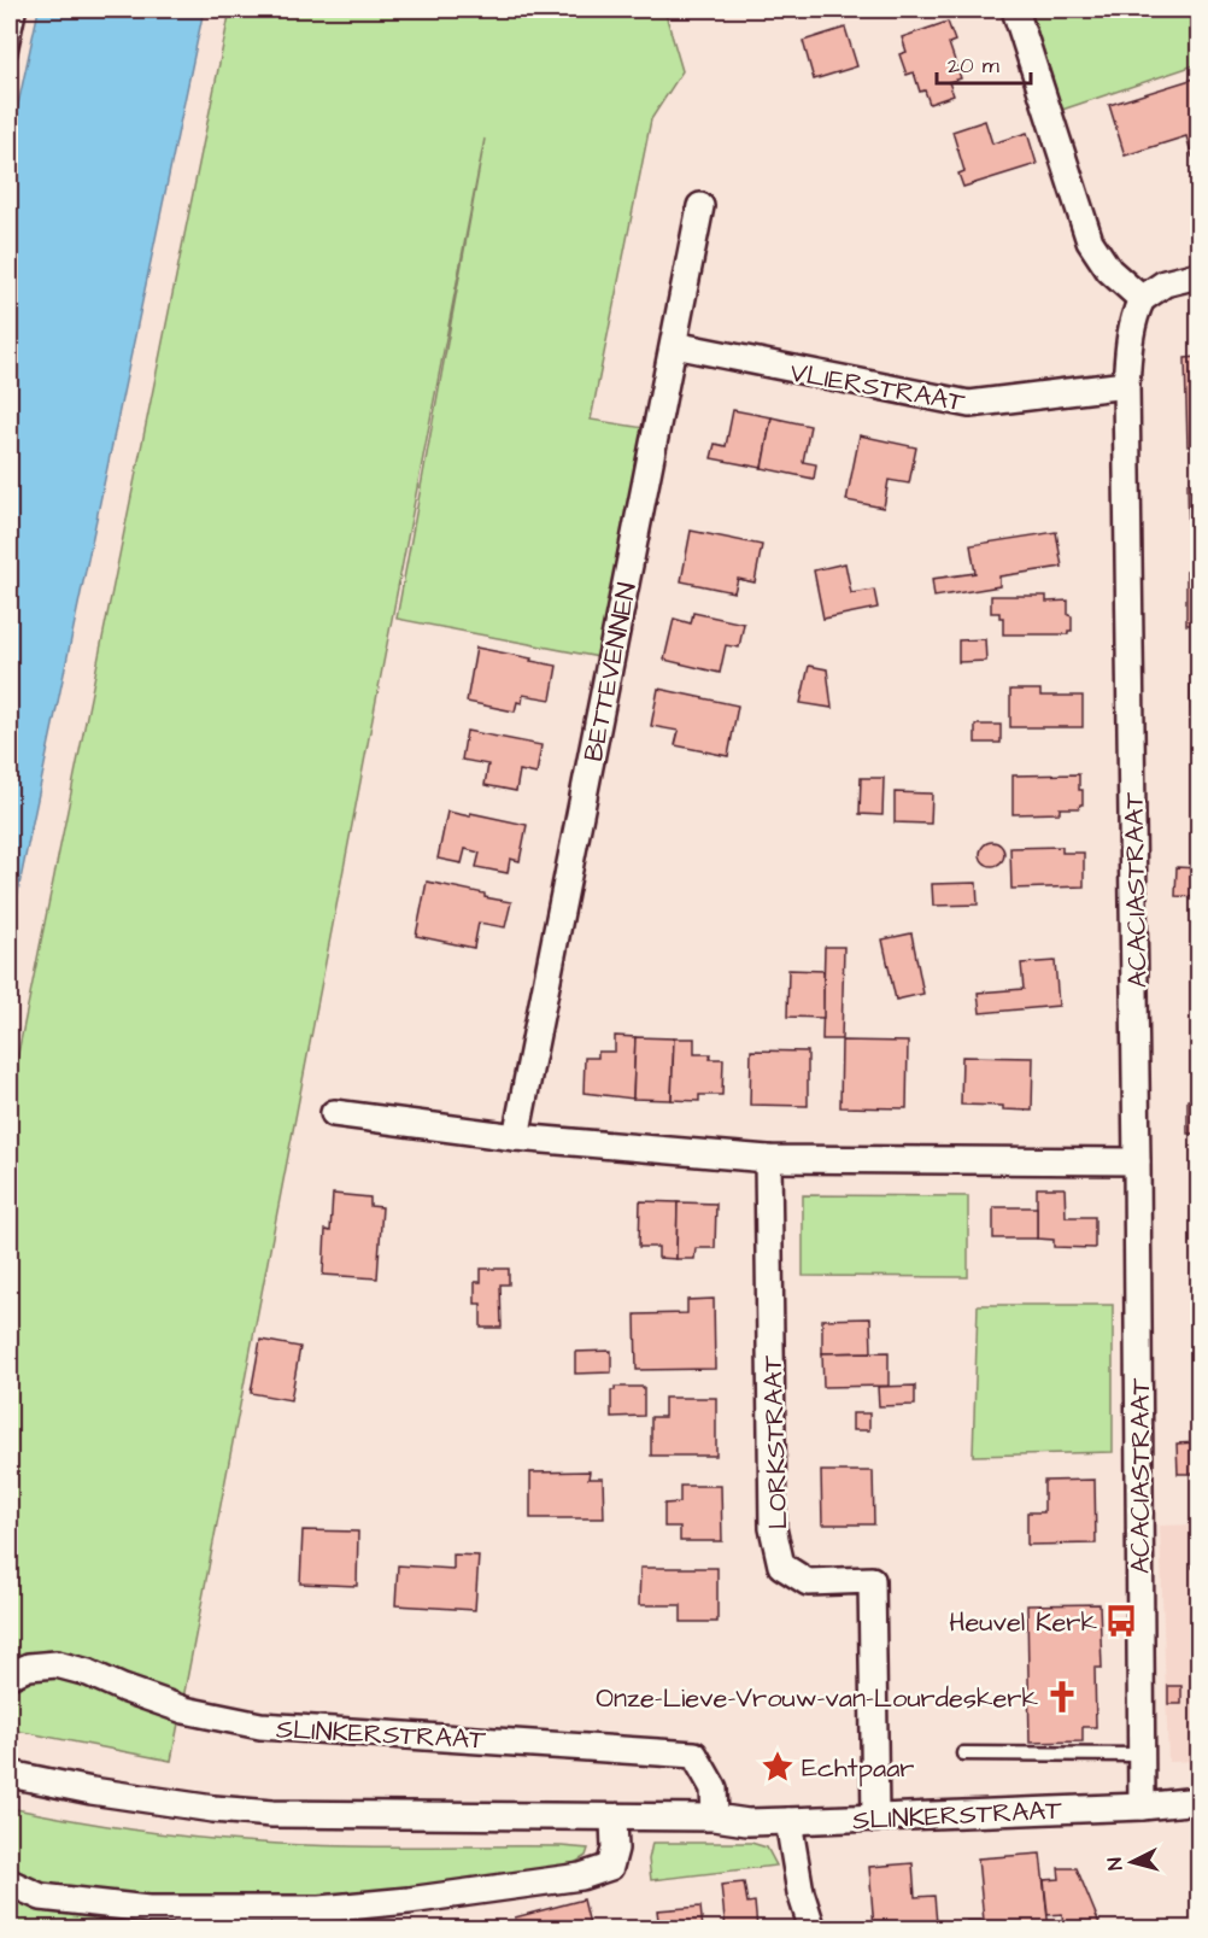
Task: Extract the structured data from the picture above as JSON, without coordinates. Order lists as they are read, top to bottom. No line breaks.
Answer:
{"streets":{"street":["VLIERSTRAAT","BETTEVENNEN","ACACIASTRAAT","LORKSTRAAT","SLINKERSTRAAT"]},"crossings":[["VLIERSTRAAT","BETTEVENNEN"],["VLIERSTRAAT","ACACIASTRAAT"],["ACACIASTRAAT","SLINKERSTRAAT"],["LORKSTRAAT","SLINKERSTRAAT"]],"places":{"bus stop":["Heuvel Kerk"],"church":["Onze-Lieve-Vrouw-van-Lourdeskerk"],"place":["Echtpaar"]},"scale_bar":"20 m","north":"left"}
